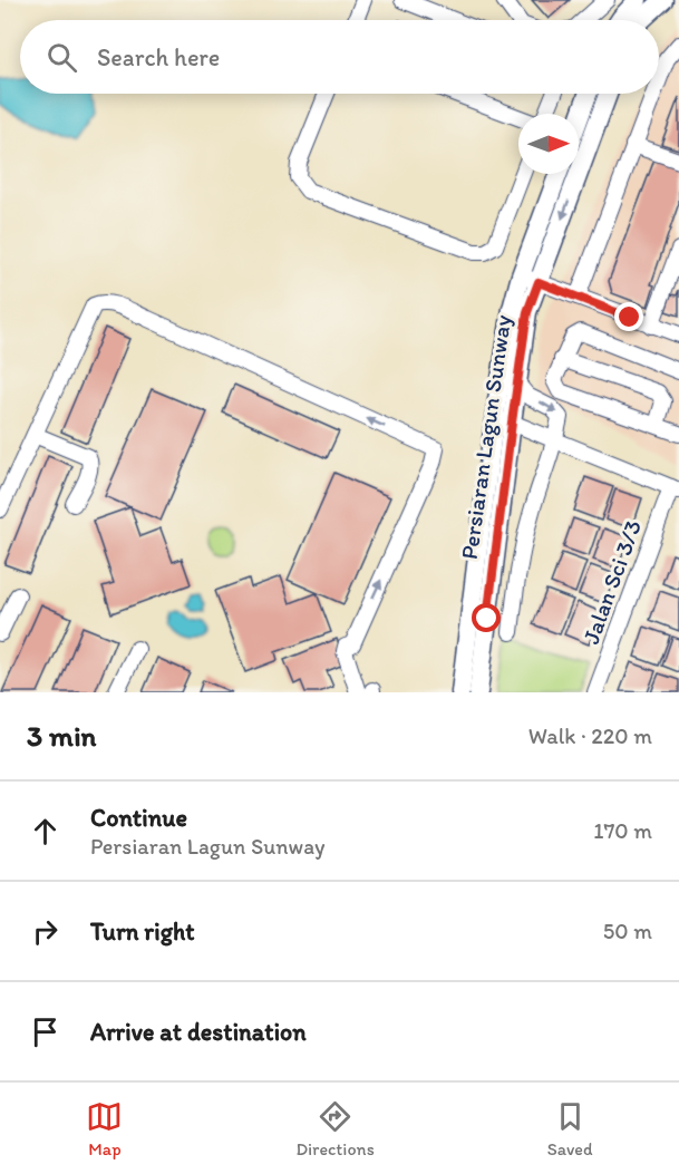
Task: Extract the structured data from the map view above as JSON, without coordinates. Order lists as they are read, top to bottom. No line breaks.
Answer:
{"streets":{"main road":["Persiaran Lagun Sunway"],"street":["Jalan Sci 3/3"]},"north":"right","page":{"search":"Search here","heading":["3 min","Walk · 220 m"],"list":[["Continue","Persiaran Lagun Sunway","170 m"],["Turn right","50 m"],"Arrive at destination"],"nav":["Map","Directions","Saved"]}}
